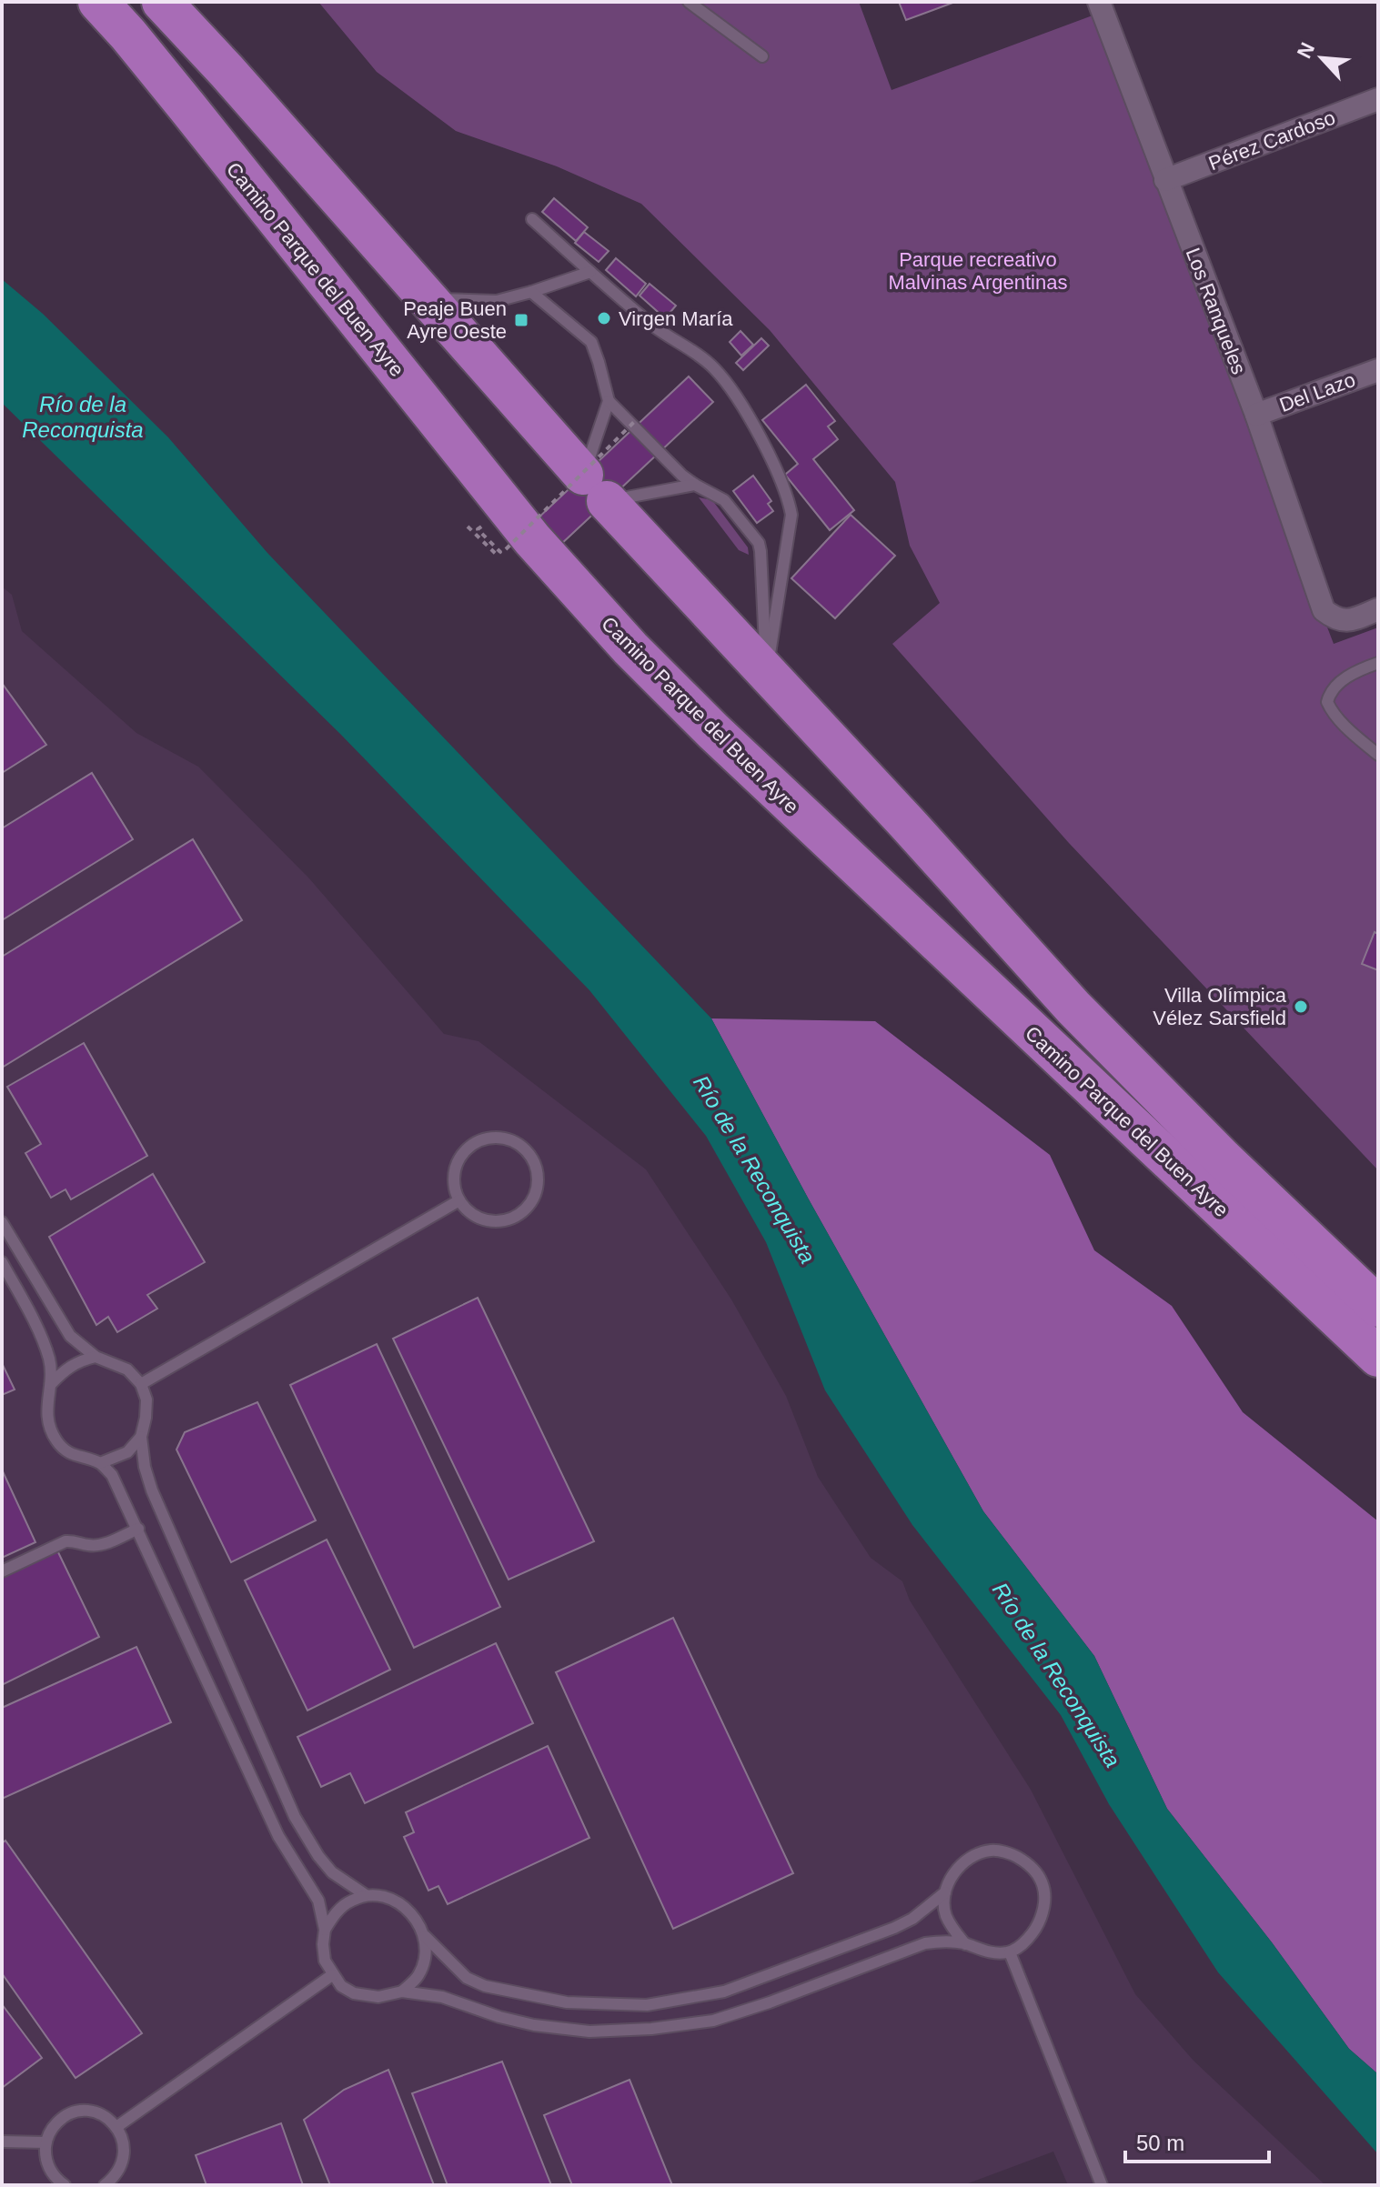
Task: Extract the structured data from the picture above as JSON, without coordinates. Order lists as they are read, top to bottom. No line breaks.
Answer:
{"streets":{"highway":["Camino Parque del Buen Ayre"],"street":["Pérez Cardoso","Los Ranqueles","Del Lazo"]},"crossings":[["Pérez Cardoso","Los Ranqueles"],["Los Ranqueles","Del Lazo"]],"water":["Río de la Reconquista"],"parks":["Parque recreativo Malvinas Argentinas"],"places":{"other":["Virgen María","Villa Olímpica Vélez Sarsfield"],"transit":["Peaje Buen Ayre Oeste"]},"scale_bar":"50 m","north":"top left"}
